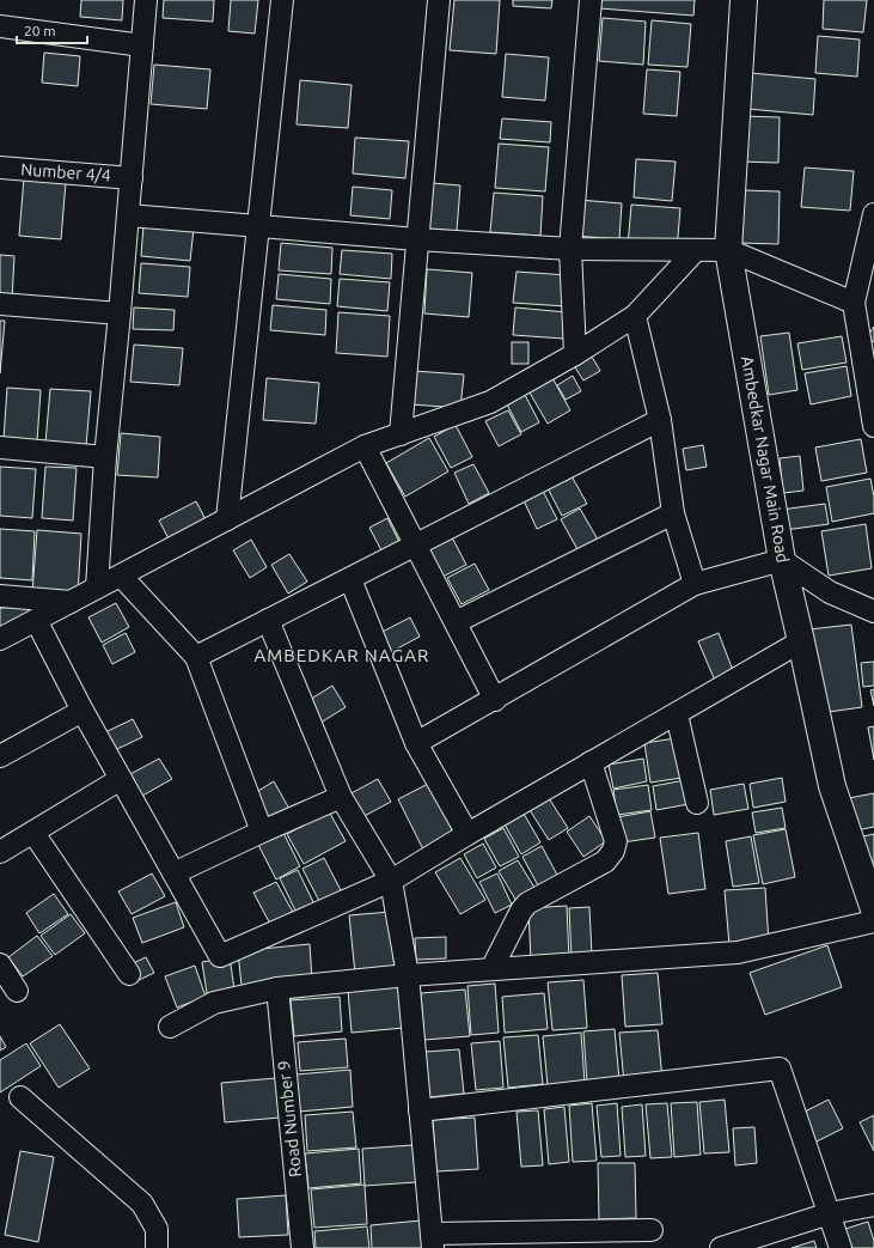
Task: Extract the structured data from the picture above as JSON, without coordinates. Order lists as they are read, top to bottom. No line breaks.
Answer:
{"streets":{"street":["Number 4/4","Ambedkar Nagar Main Road","Road Number 9"]},"districts":["AMBEDKAR NAGAR"],"scale_bar":"20 m"}
